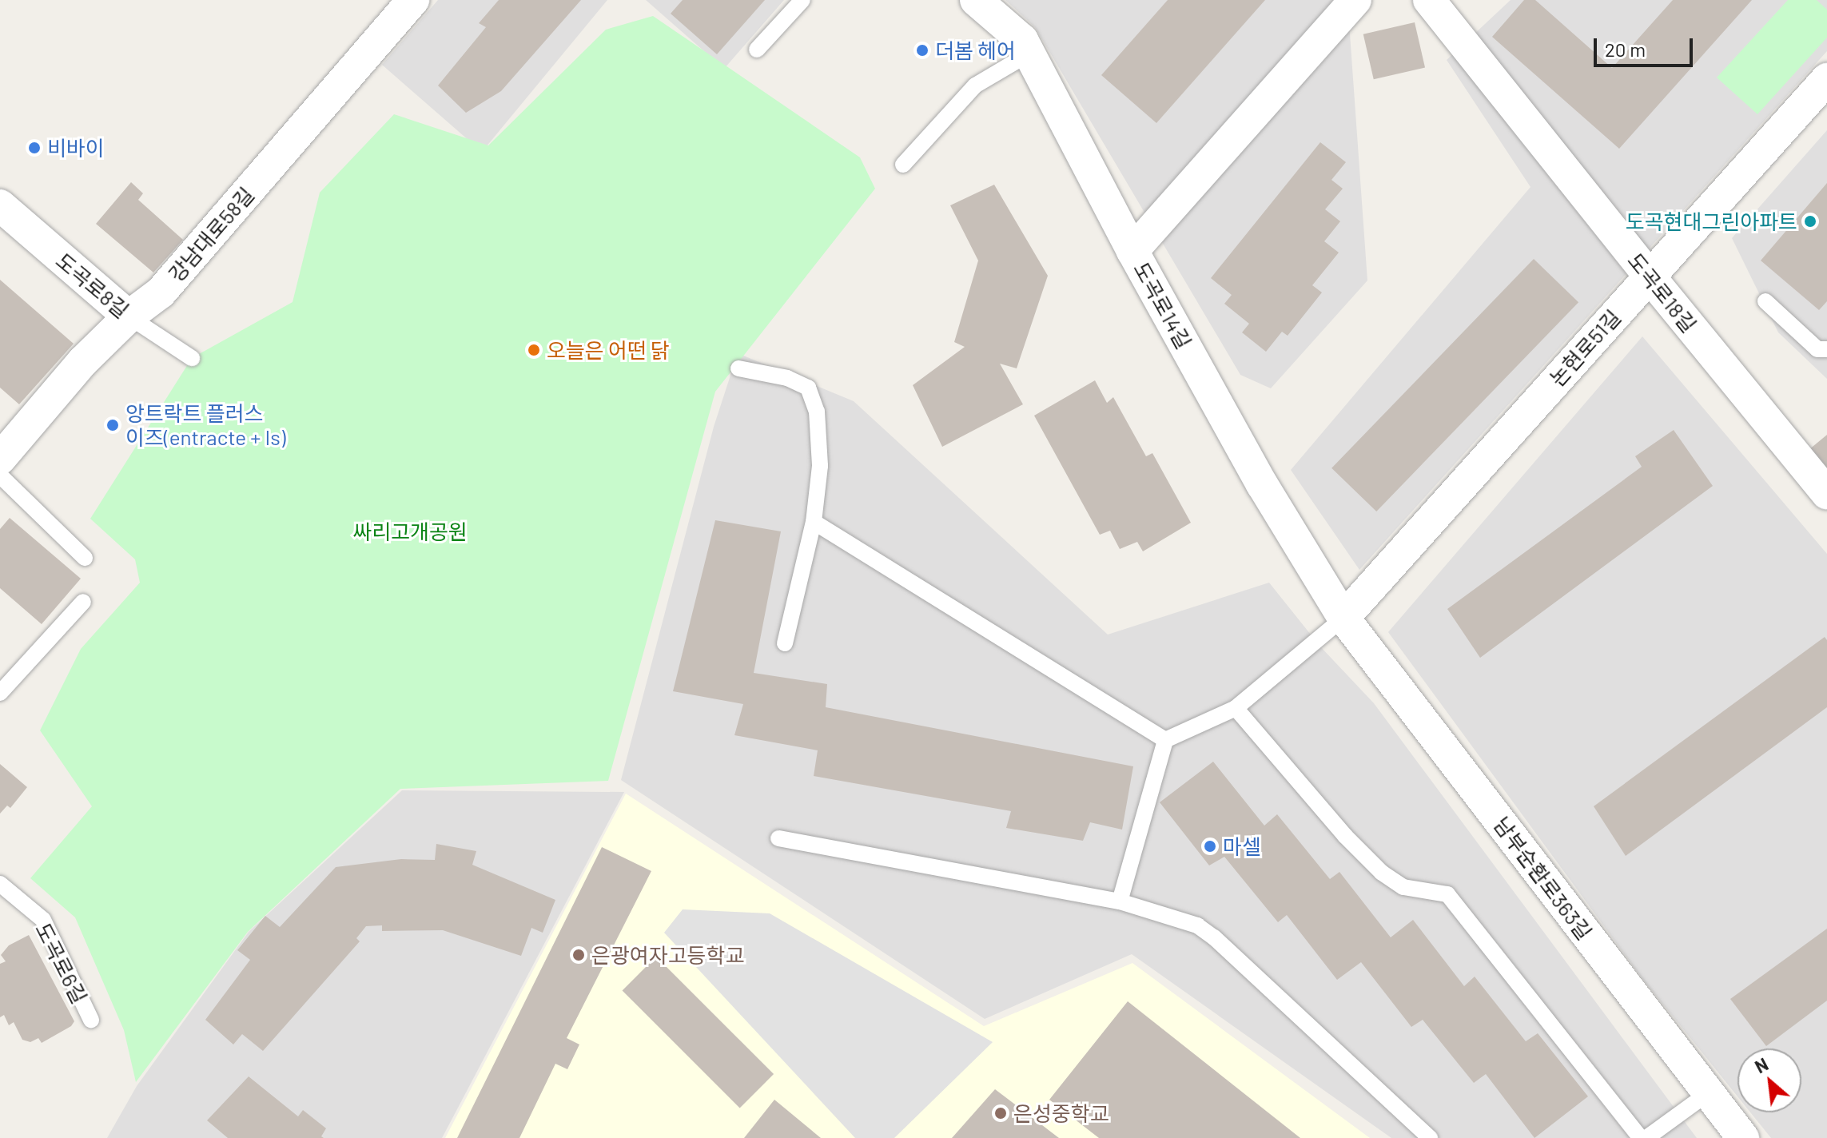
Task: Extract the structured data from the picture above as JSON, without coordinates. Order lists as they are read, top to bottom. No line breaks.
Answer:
{"streets":{"street":["강남대로58길","도곡로8길","도곡로18길","도곡로14길","논현로51길","남부순환로363길"],"lane":["도곡로6길"]},"crossings":[["강남대로58길","도곡로8길"],["도곡로18길","논현로51길"],["도곡로14길","논현로51길"],["도곡로14길","남부순환로363길"],["논현로51길","남부순환로363길"]],"parks":["싸리고개공원"],"places":["더봄 헤어","비바이","도곡현대그린아파트","오늘은 어떤 닭","앙트락트 플러스 이즈(entracte + Is)","마셀","은광여자고등학교","은성중학교"],"scale_bar":"20 m","north":"top left"}
